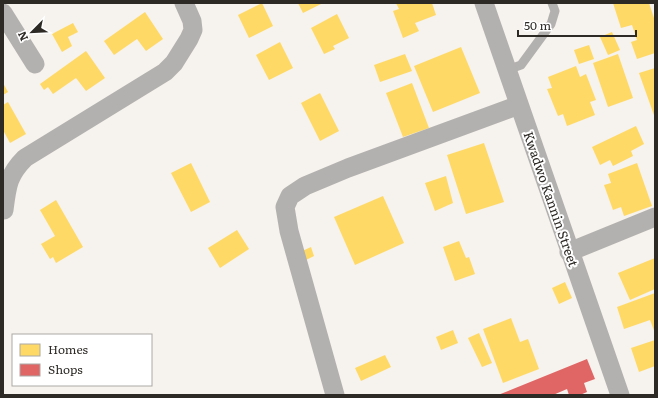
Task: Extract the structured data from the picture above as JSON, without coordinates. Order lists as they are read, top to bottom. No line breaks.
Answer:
{"streets":{"street":["Kwadwo Kannin Street"]},"legend":["Homes","Shops"],"scale_bar":"50 m","north":"bottom left"}
